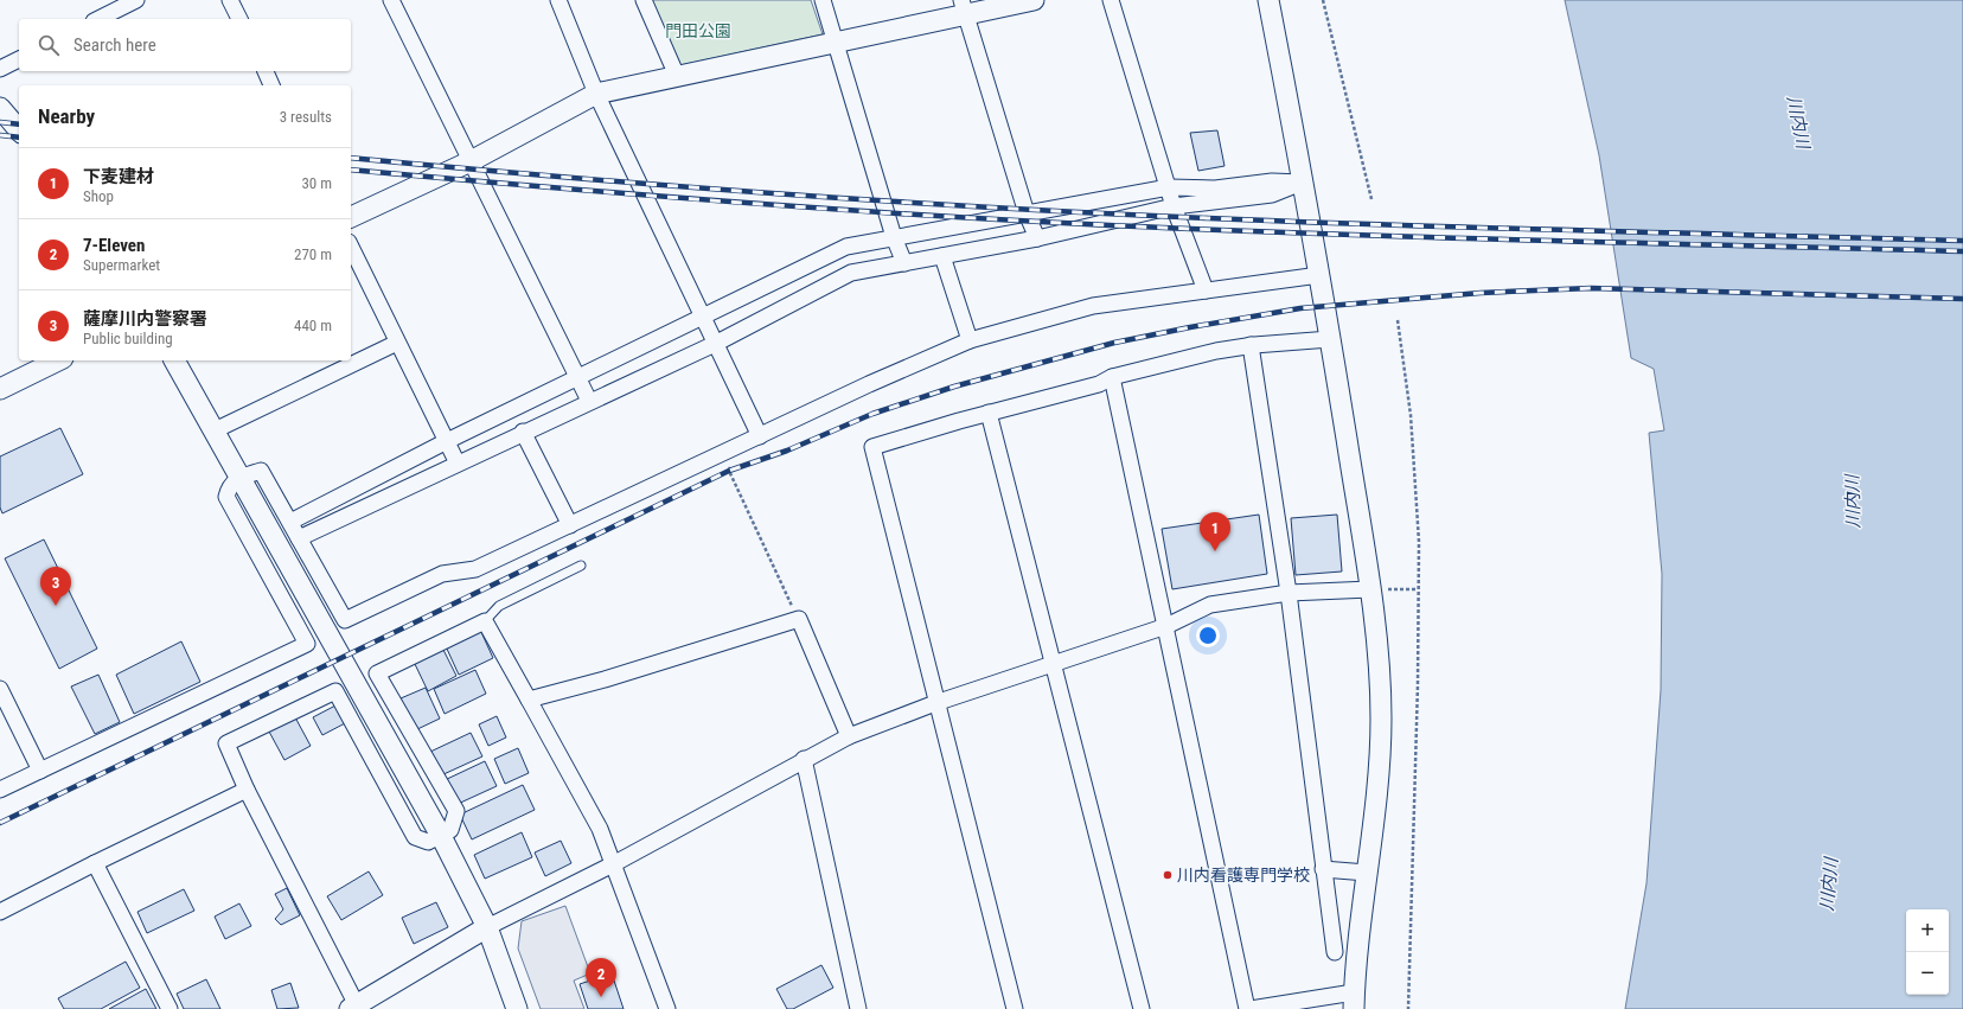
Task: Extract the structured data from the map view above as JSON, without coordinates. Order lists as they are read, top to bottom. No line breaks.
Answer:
{"water":["川内川"],"parks":["門田公園"],"places":["川内看護専門学校"],"page":{"search":"Search here","heading":["Nearby","3 results"],"list":[{"mark":"1","name":"下麦建材","note":"Shop","value":"30 m"},{"mark":"2","name":"7-Eleven","note":"Supermarket","value":"270 m"},{"mark":"3","name":"薩摩川内警察署","note":"Public building","value":"440 m"}],"pins":["1","3","2"],"map_buttons":["+","−"]}}
